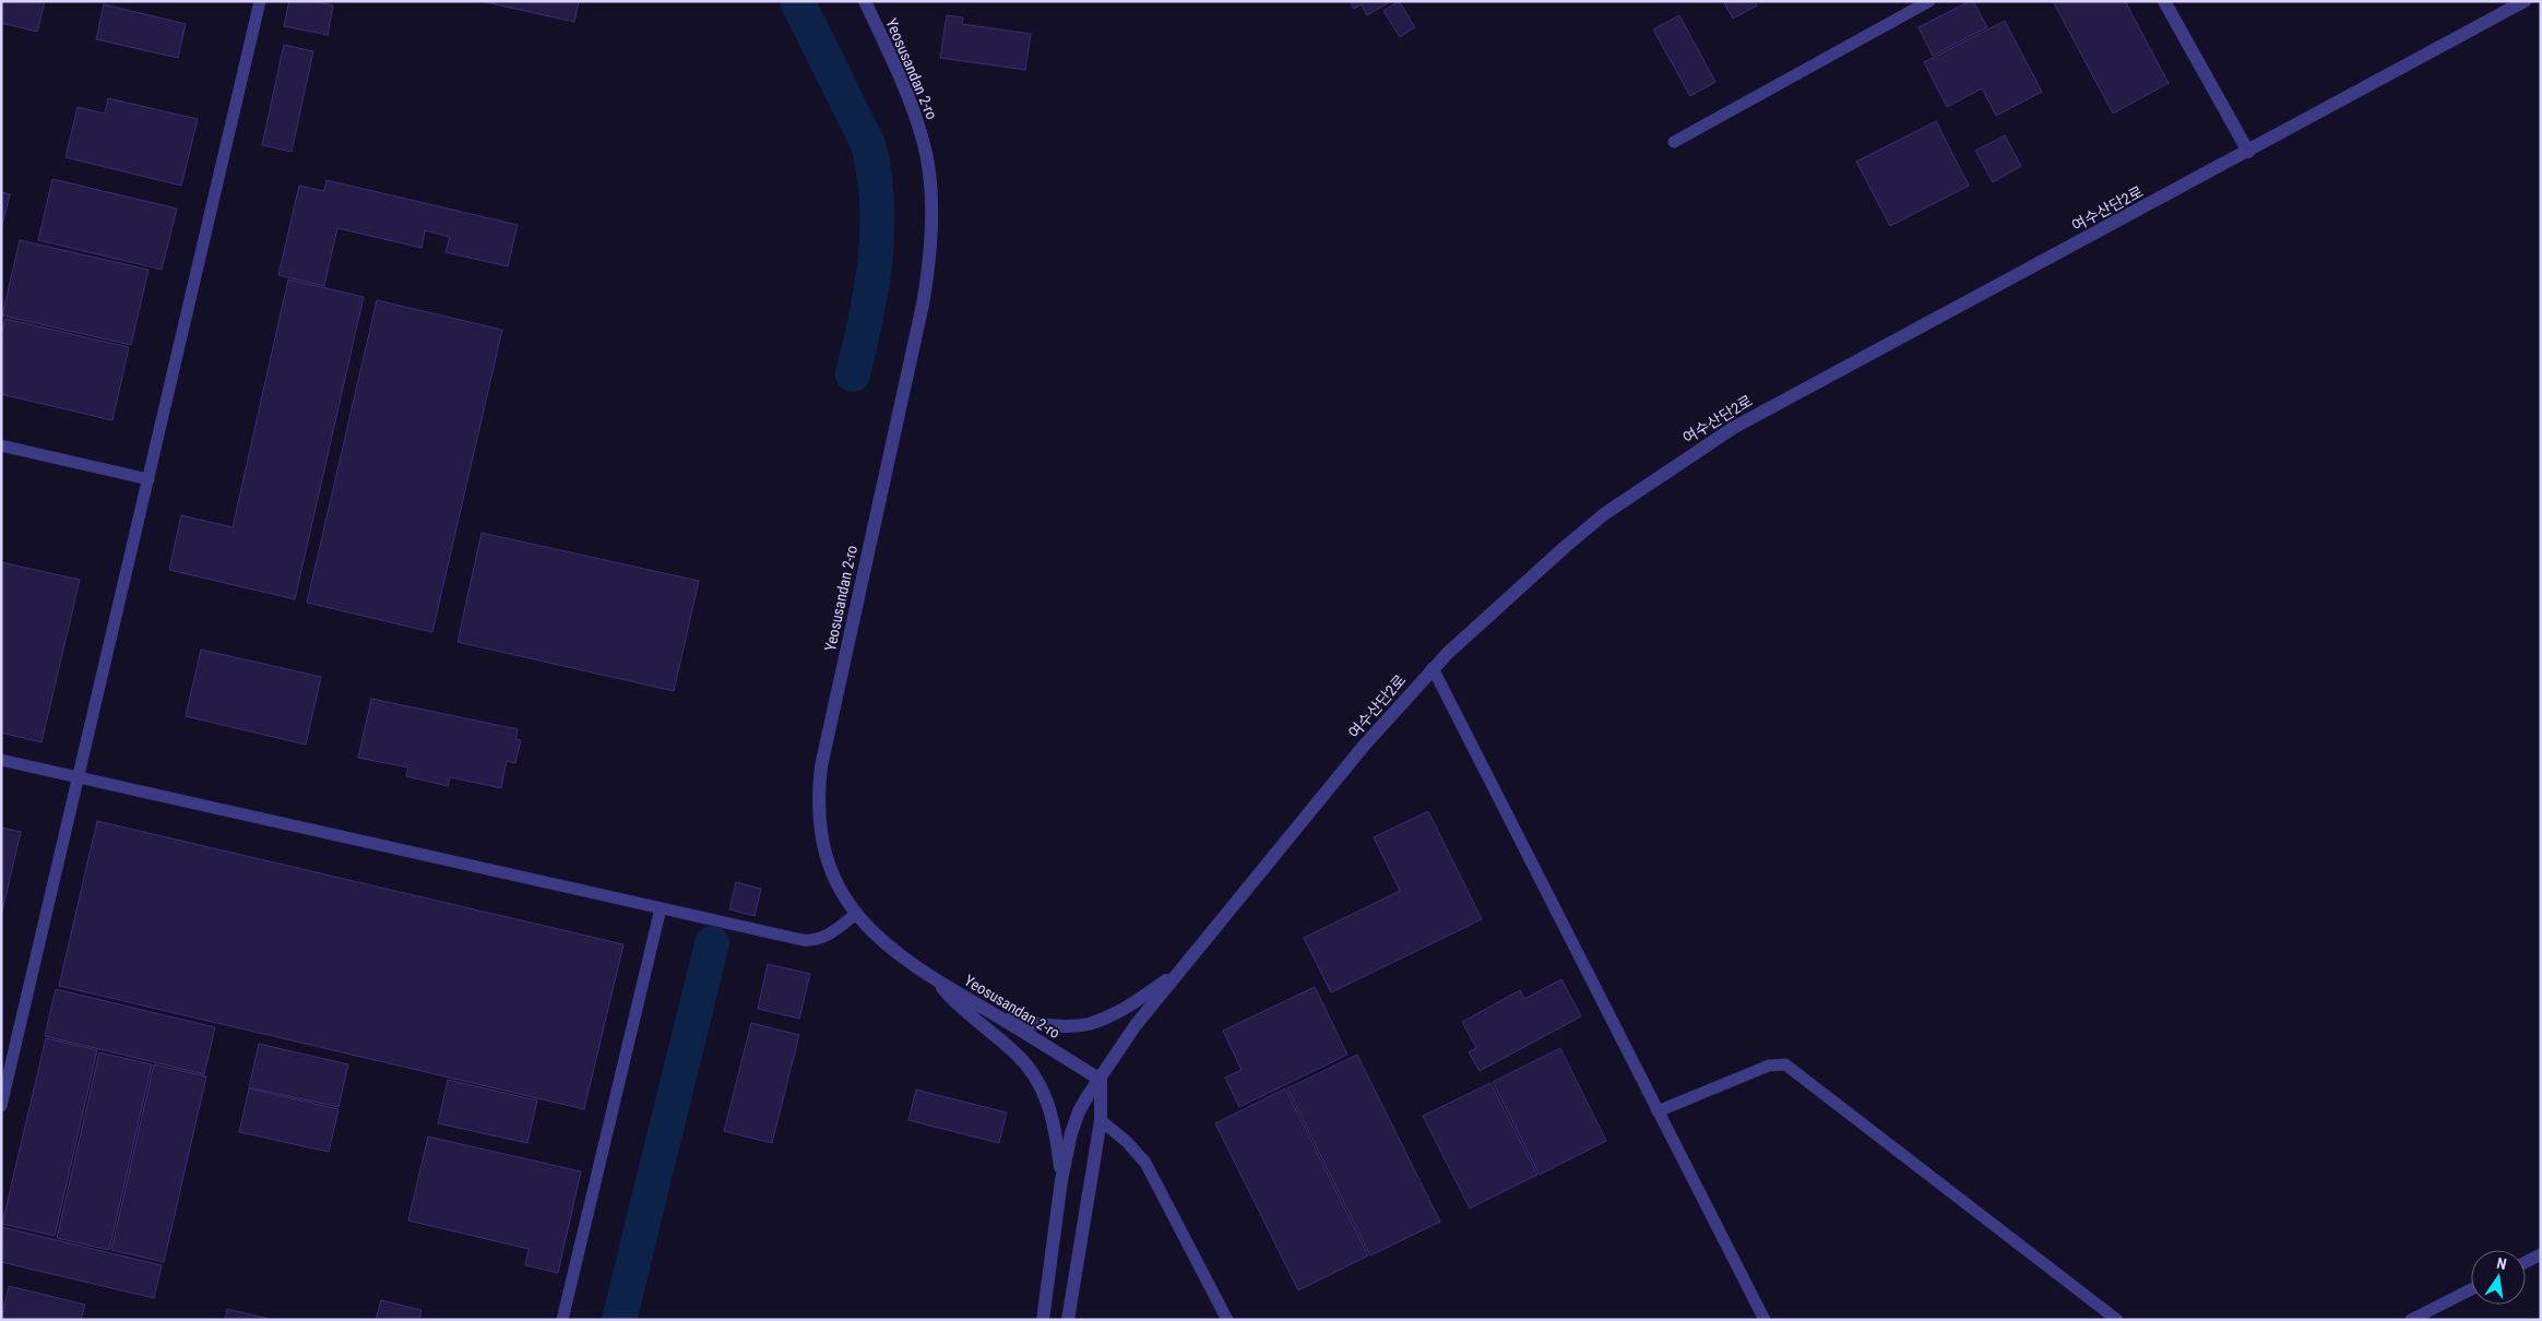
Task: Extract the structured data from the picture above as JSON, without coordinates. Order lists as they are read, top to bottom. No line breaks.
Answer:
{"streets":{"street":["Yeosusandan 2-ro","여수산단2로"]},"crossings":[["Yeosusandan 2-ro","여수산단2로"]],"north":"top"}
